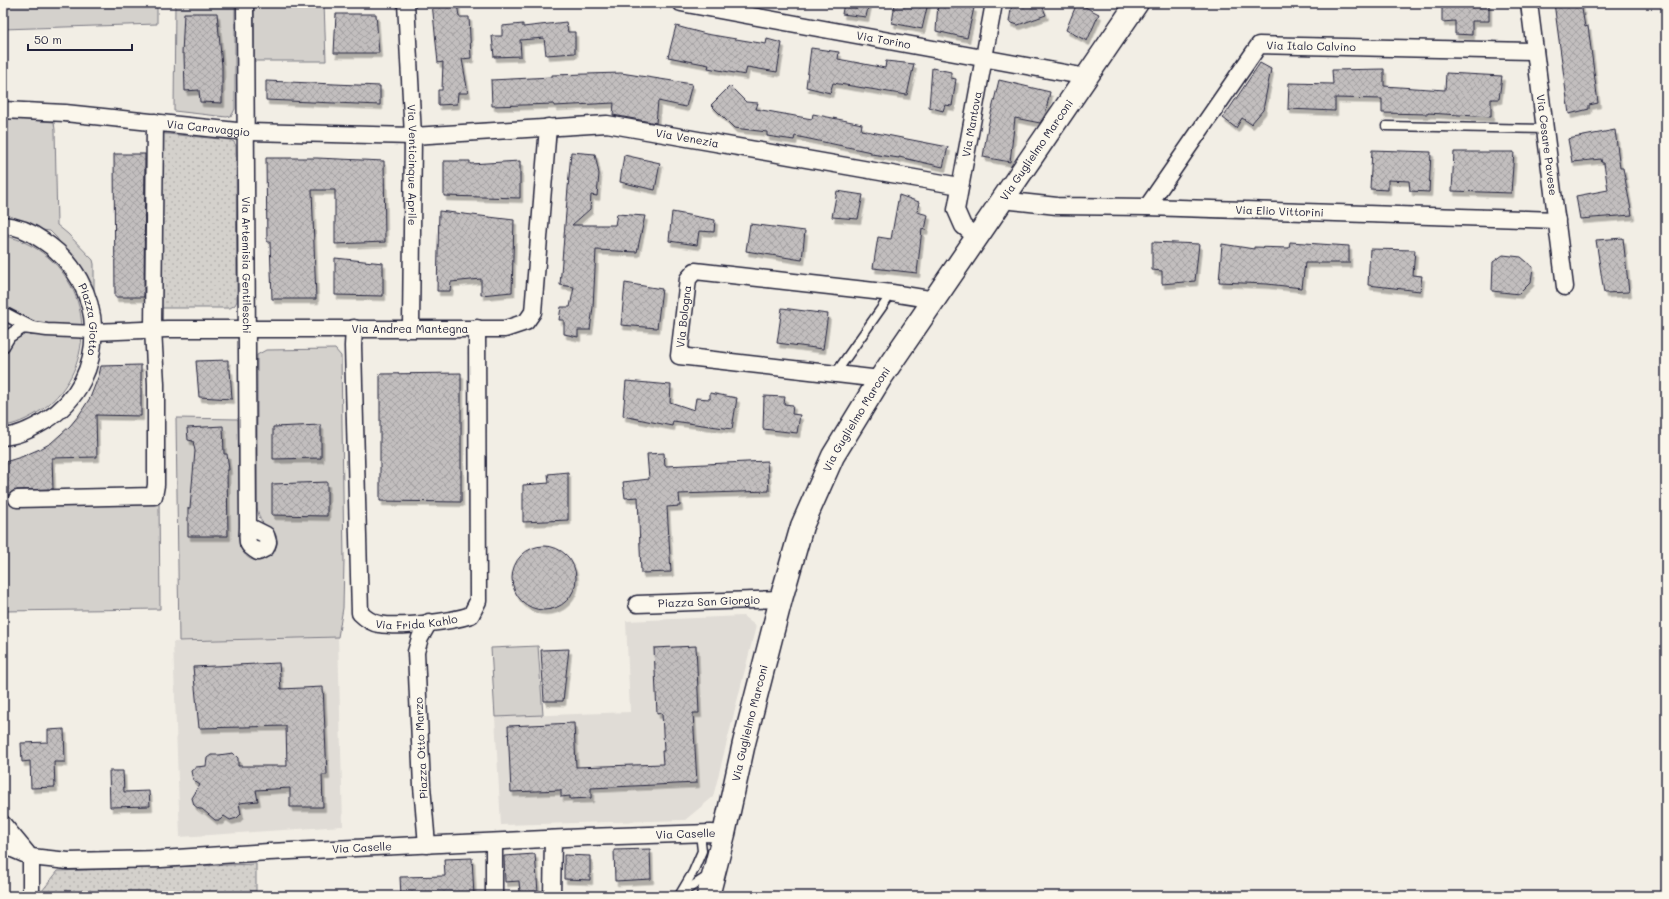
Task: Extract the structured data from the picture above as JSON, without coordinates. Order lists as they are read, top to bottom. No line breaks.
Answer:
{"streets":{"main road":["Via Guglielmo Marconi"],"street":["Via Torino","Via Italo Calvino","Via Mantova","Via Caravaggio","Via Venezia","Via Cesare Pavese","Via Venticinque Aprile","Via Elio Vittorini","Via Artemisia Gentileschi","Via Bologna","Piazza Giotto","Via Andrea Mantegna","Piazza San Giorgio","Via Frida Kahlo","Piazza Otto Marzo","Via Caselle"]},"crossings":[["Via Torino","Via Mantova"],["Via Torino","Via Guglielmo Marconi"],["Via Italo Calvino","Via Cesare Pavese"],["Via Italo Calvino","Via Elio Vittorini"],["Via Mantova","Via Venezia"],["Via Mantova","Via Guglielmo Marconi"],["Via Caravaggio","Via Venezia"],["Via Caravaggio","Via Venticinque Aprile"],["Via Caravaggio","Via Artemisia Gentileschi"],["Via Venezia","Via Venticinque Aprile"],["Via Venezia","Via Andrea Mantegna"],["Via Cesare Pavese","Via Elio Vittorini"],["Via Guglielmo Marconi","Via Elio Vittorini"],["Via Guglielmo Marconi","Via Bologna"],["Via Guglielmo Marconi","Piazza San Giorgio"],["Via Guglielmo Marconi","Via Caselle"],["Via Venticinque Aprile","Via Andrea Mantegna"],["Via Artemisia Gentileschi","Via Andrea Mantegna"],["Piazza Giotto","Via Andrea Mantegna"],["Via Andrea Mantegna","Via Frida Kahlo"],["Via Frida Kahlo","Piazza Otto Marzo"],["Piazza Otto Marzo","Via Caselle"]],"scale_bar":"50 m"}
